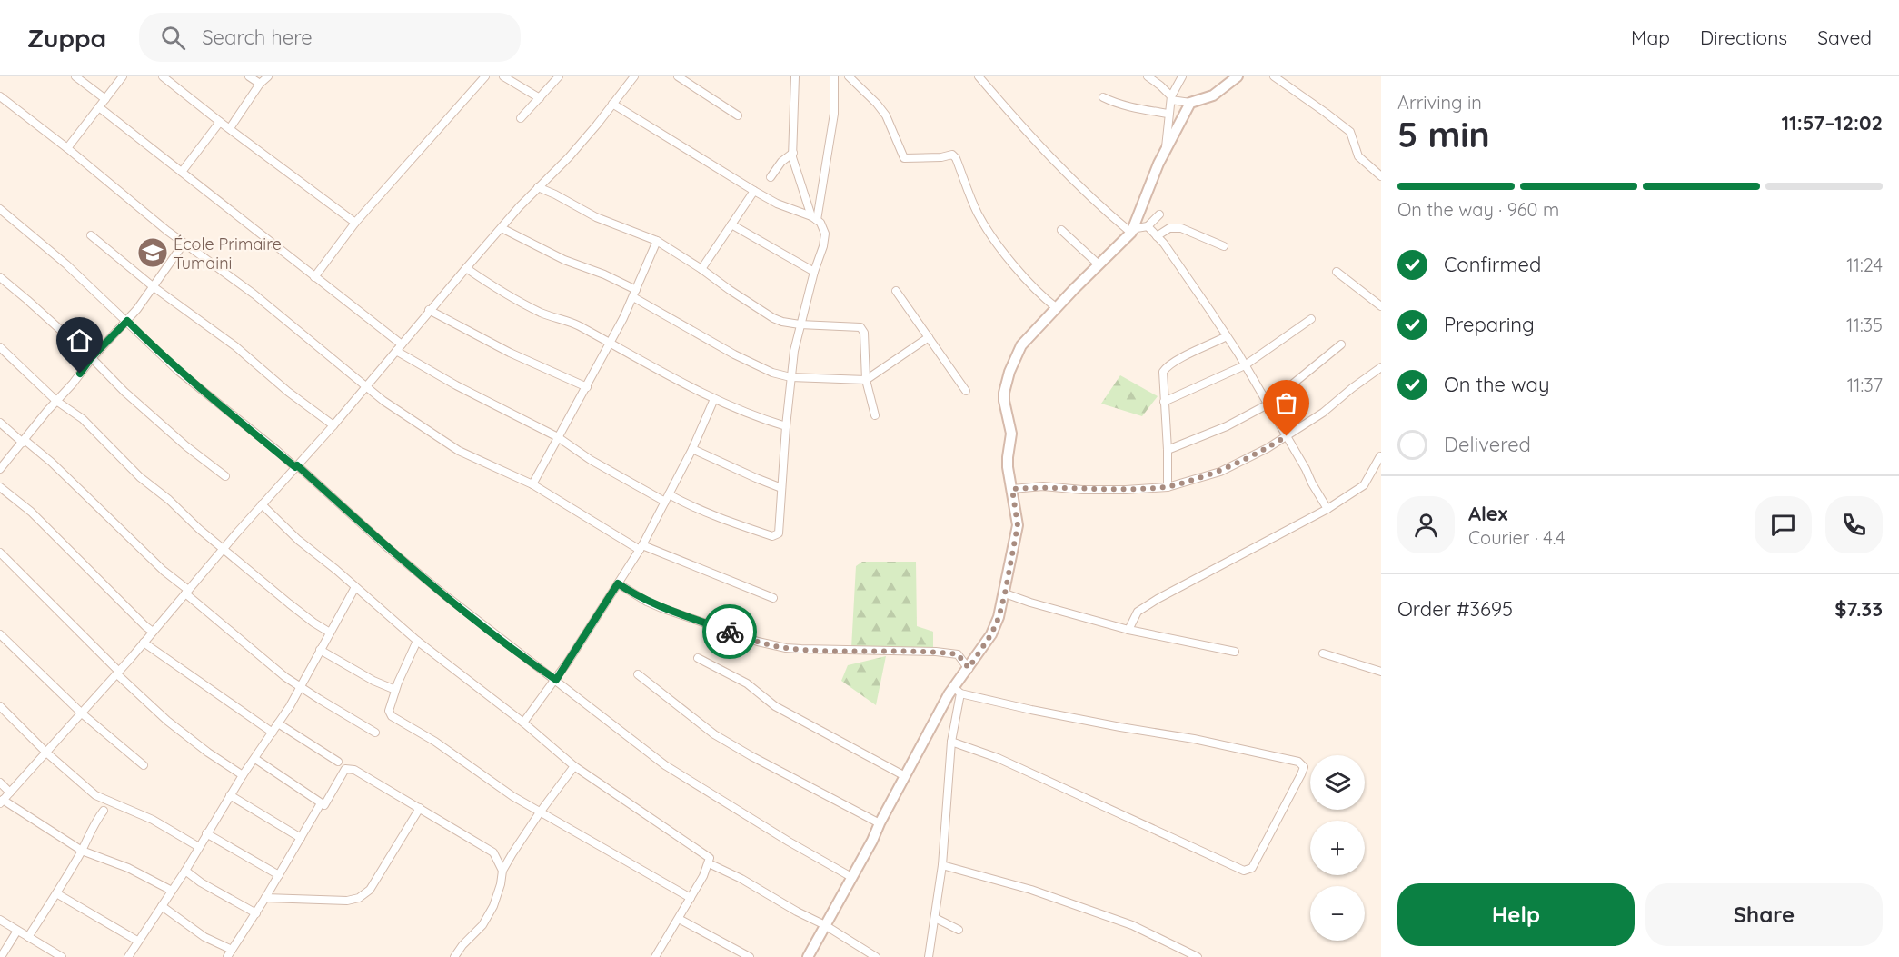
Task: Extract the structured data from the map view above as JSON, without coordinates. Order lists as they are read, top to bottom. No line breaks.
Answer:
{"places":{"school or university":["École Primaire Tumaini"]},"page":{"header":"Zuppa","search":"Search here","nav":["Map","Directions","Saved"],"heading":["5 min","Arriving in","11:57–12:02"],"panel":["Alex","Courier · 4.4","Order #3695","$7.33"],"bar":"On the way · 960 m","list":[["Confirmed","11:24"],["Preparing","11:35"],["On the way","11:37"],"Delivered"],"map_buttons":["+","−"],"buttons":["Help","Share"]}}
